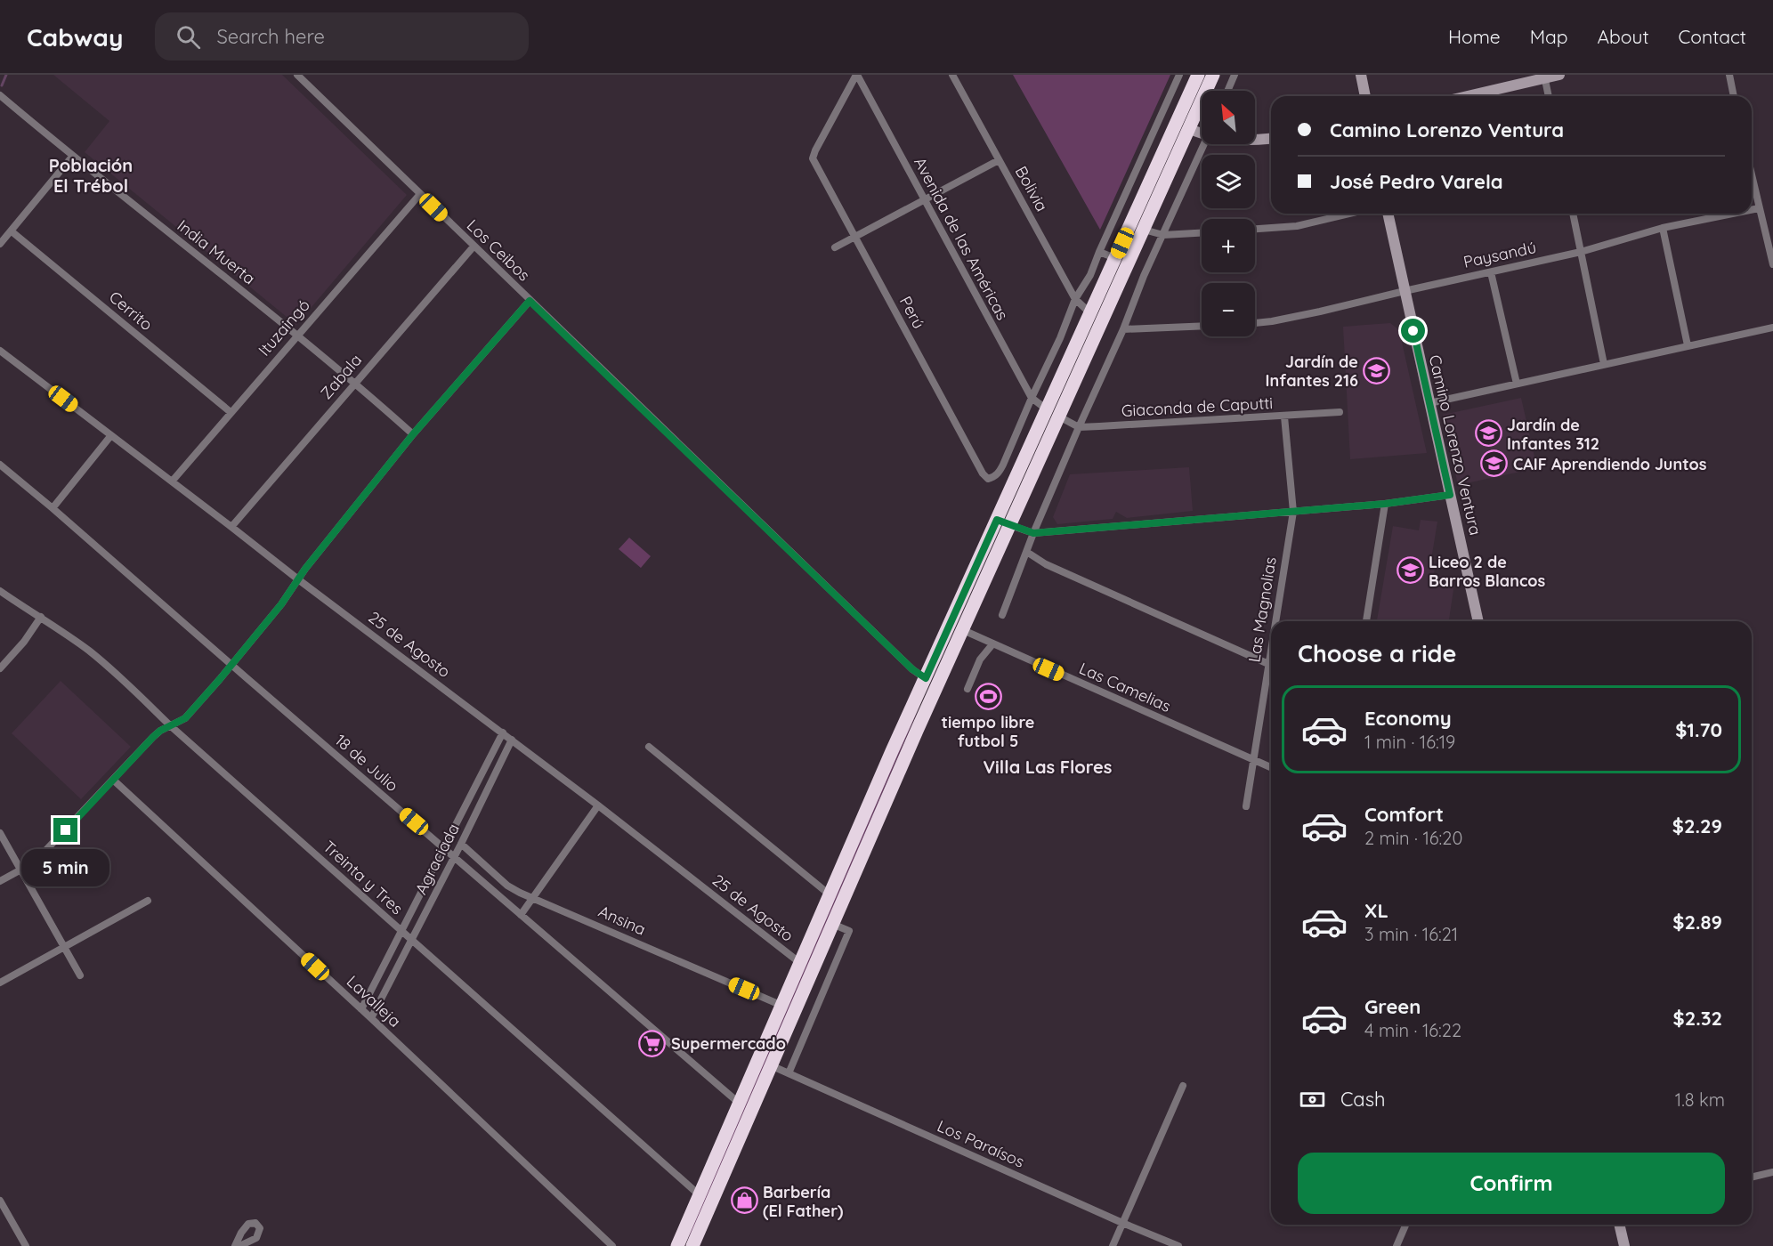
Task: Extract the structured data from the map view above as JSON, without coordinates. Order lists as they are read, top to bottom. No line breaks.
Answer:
{"streets":{"street":["Bolivia","Avenida de las Américas","Los Ceibos","India Muerta","Paysandú","Cerrito","Perú","Ituzaingó","Zabala","Giaconda de Caputti","Camino Lorenzo Ventura","Las Magnolias","25 de Agosto","Las Camelias","18 de Julio","Agraciada","Treinta y Tres","Ansina","Lavalleja","Los Paraísos"]},"crossings":[["Avenida de las Américas","Perú"],["Los Ceibos","Ituzaingó"],["Los Ceibos","Zabala"],["India Muerta","Ituzaingó"],["India Muerta","Zabala"],["Paysandú","Camino Lorenzo Ventura"],["Cerrito","Ituzaingó"],["Ituzaingó","25 de Agosto"],["Zabala","25 de Agosto"],["Giaconda de Caputti","Las Magnolias"],["Las Magnolias","Las Camelias"],["25 de Agosto","Agraciada"],["18 de Julio","Agraciada"],["Agraciada","Treinta y Tres"],["Agraciada","Ansina"],["Agraciada","Lavalleja"]],"districts":["Población El Trébol","Villa Las Flores"],"places":{"school or university":["Jardín de Infantes 216","Jardín de Infantes 312","CAIF Aprendiendo Juntos","Liceo 2 de Barros Blancos"],"sports":["tiempo libre futbol 5"],"supermarket":["Supermercado"],"shop":["Barbería (El Father)"]},"north":"top left","page":{"header":"Cabway","search":"Search here","nav":["Home","Map","About","Contact"],"map_buttons":["+","−"],"banner":["Camino Lorenzo Ventura","José Pedro Varela"],"heading":"Choose a ride","list":[{"name":"Economy","note":"1 min · 16:19","value":"$1.70"},{"name":"Comfort","note":"2 min · 16:20","value":"$2.29"},{"name":"XL","note":"3 min · 16:21","value":"$2.89"},{"name":"Green","note":"4 min · 16:22","value":"$2.32"}],"bubble":"5 min","pay":["Cash","1.8 km"],"buttons":"Confirm"}}
